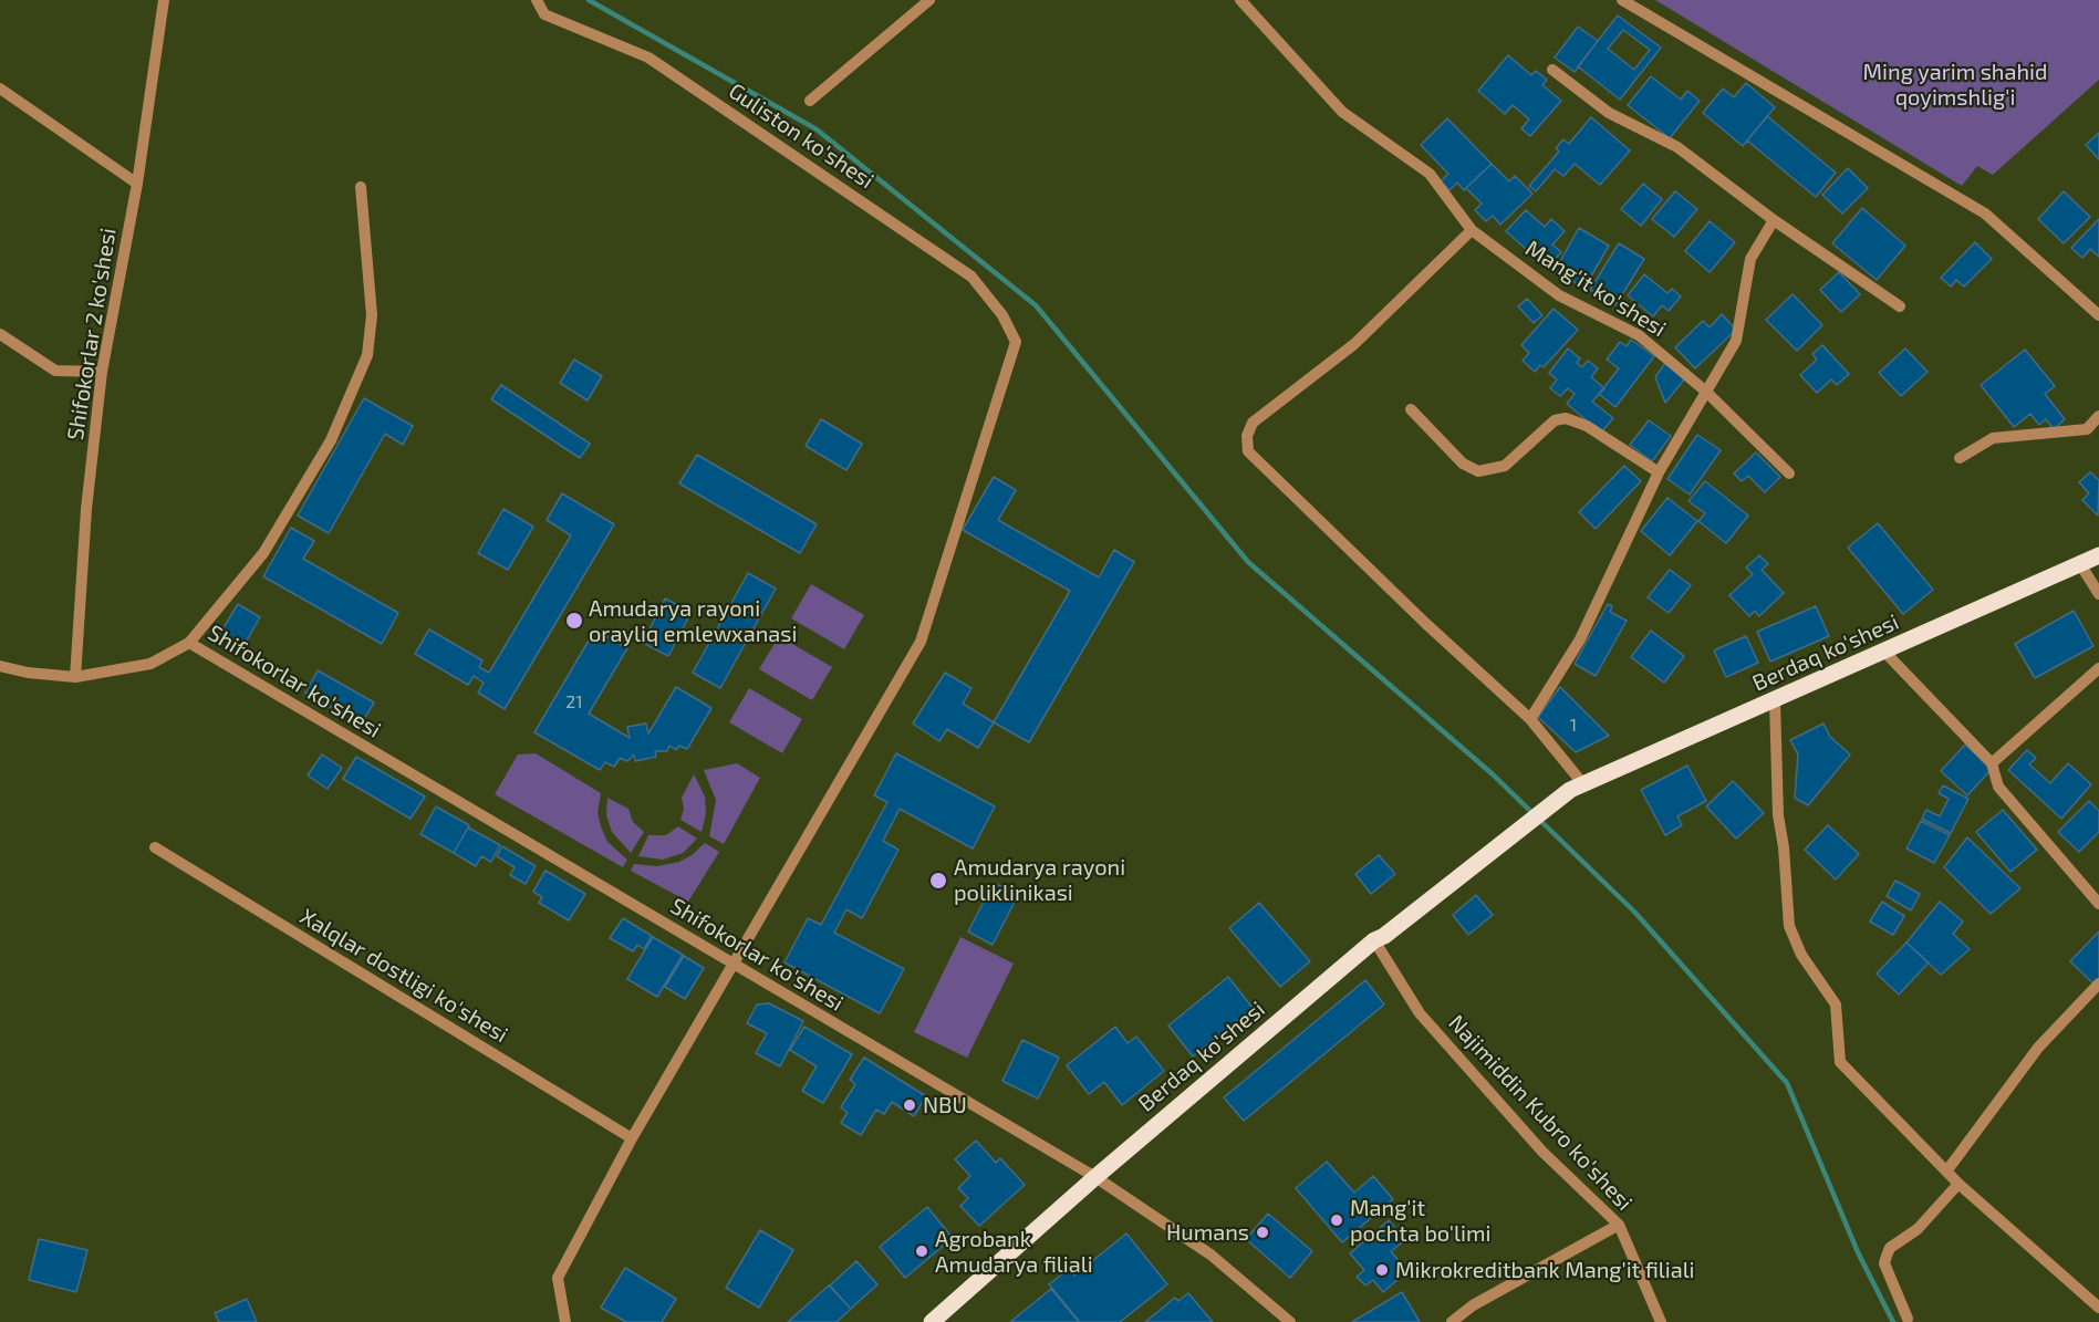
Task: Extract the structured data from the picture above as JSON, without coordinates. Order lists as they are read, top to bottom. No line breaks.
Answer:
{"streets":{"main road":["Berdaq ko'shesi"],"street":["Guliston ko'shesi","Mang'it ko'shesi","Shifokorlar 2 ko'shesi","Shifokorlar ko'shesi","Xalqlar dostligi ko'shesi","Najimiddin Kubro ko'shesi"]},"crossings":[["Guliston ko'shesi","Shifokorlar ko'shesi"],["Berdaq ko'shesi","Shifokorlar ko'shesi"],["Berdaq ko'shesi","Najimiddin Kubro ko'shesi"]],"parks":["Ming yarim shahid qoyimshlig'i"],"places":["Amudarya rayoni orayliq emlewxanasi","Amudarya rayoni poliklinikasi","NBU","Mang'it pochta bo'limi","Humans","Agrobank Amudarya filiali","Mikrokreditbank Mang'it filiali"],"house_numbers":["21","1"]}
